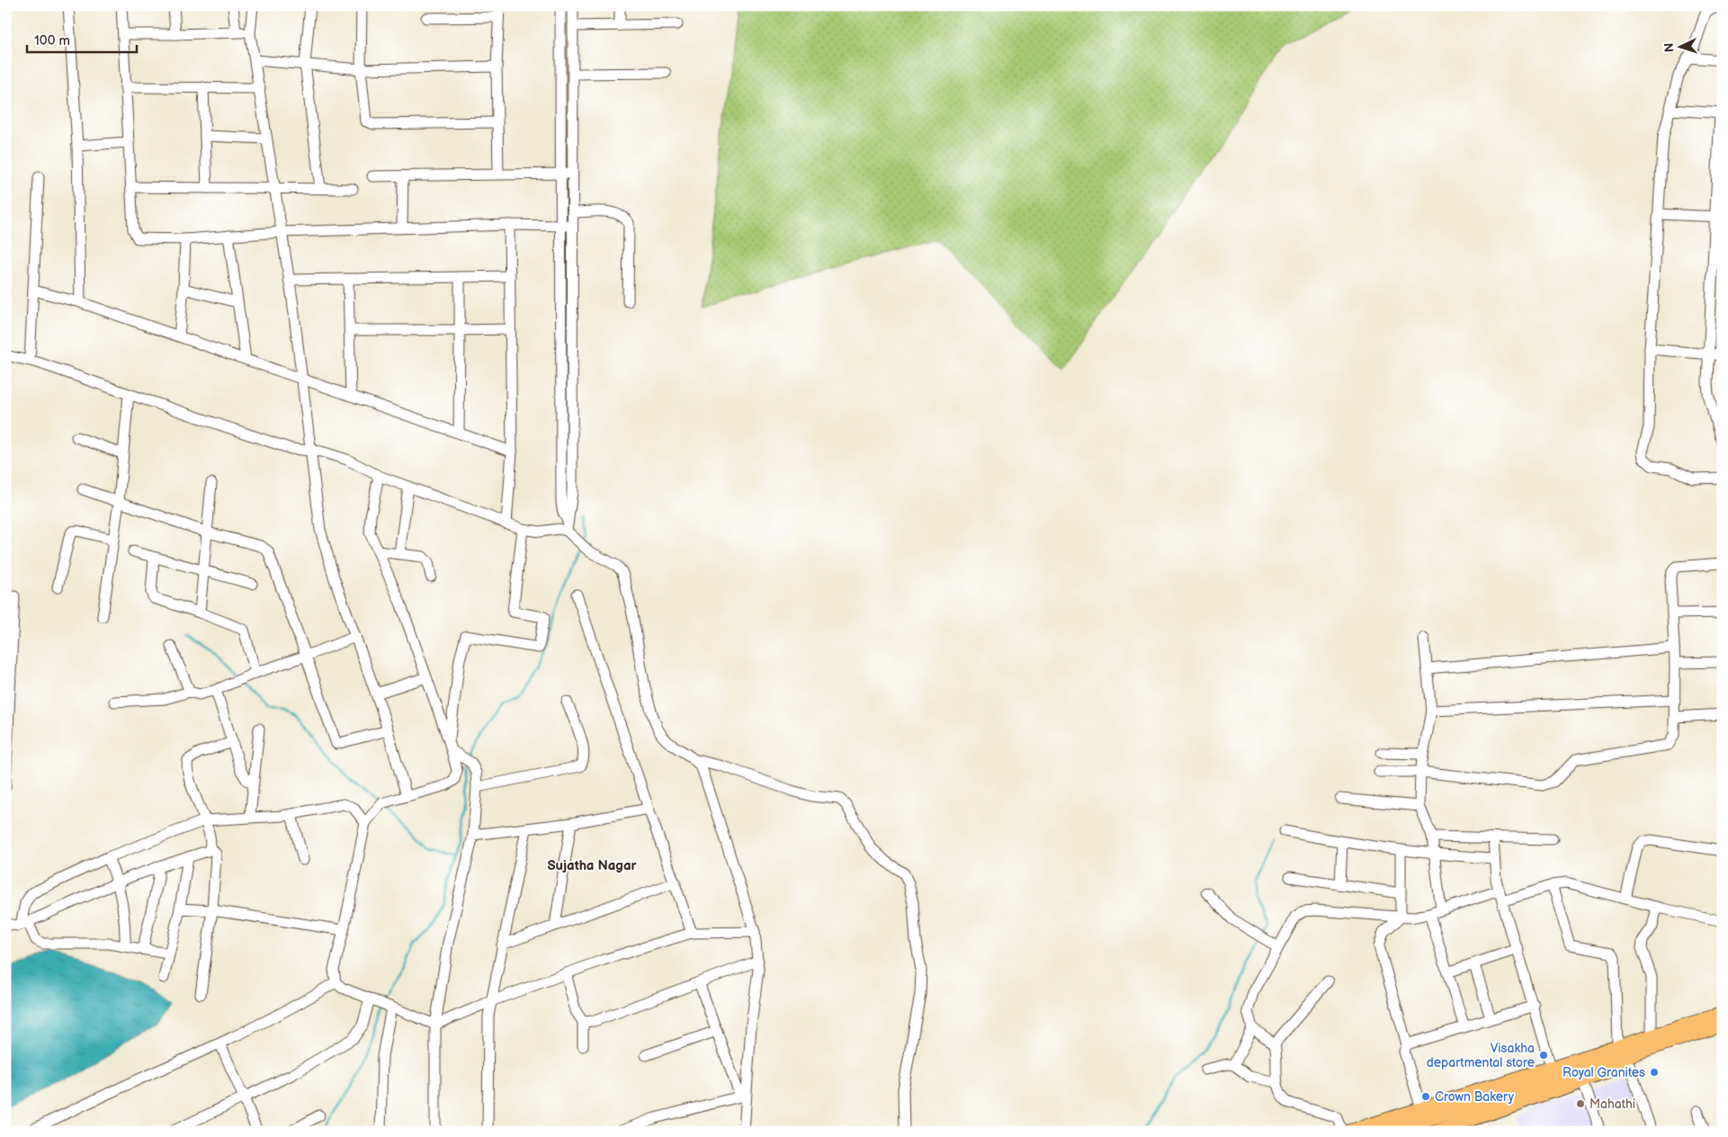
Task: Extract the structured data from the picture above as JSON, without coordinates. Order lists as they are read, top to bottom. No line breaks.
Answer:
{"districts":["Sujatha Nagar"],"places":["Visakha departmental store","Royal Granites","Crown Bakery","Mahathi"],"scale_bar":"100 m","north":"left"}
